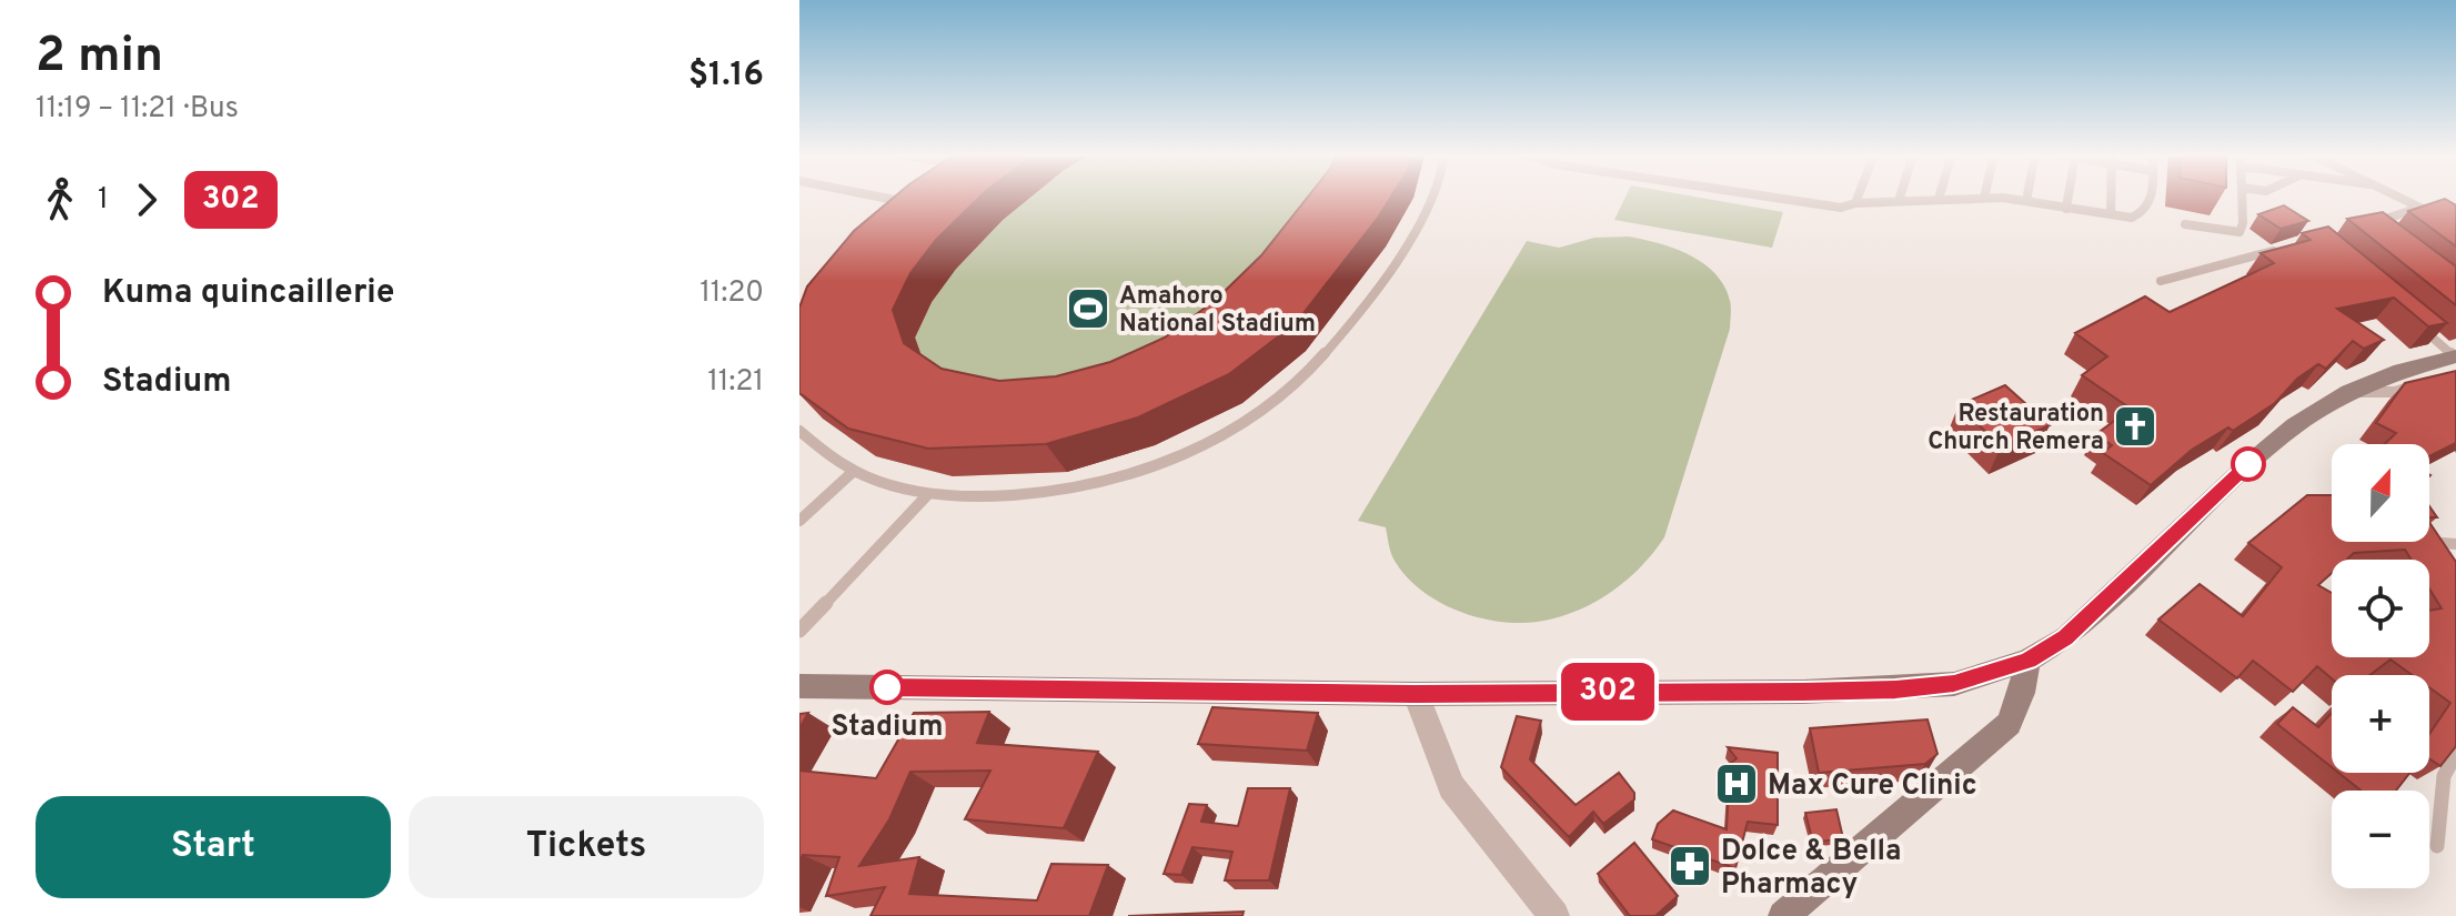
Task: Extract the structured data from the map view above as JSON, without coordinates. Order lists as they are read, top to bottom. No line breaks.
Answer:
{"places":{"sports":["Amahoro National Stadium"],"church":["Restauration Church Remera"],"other":["Stadium"],"hospital":["Max Cure Clinic"],"pharmacy":["Dolce & Bella Pharmacy"]},"lines":["bus line 302"],"north":"top","page":{"heading":["2 min","11:19 – 11:21 · Bus","$1.16"],"on_map":"302","legs":["1","302"],"list":[{"name":"Kuma quincaillerie","value":"11:20"},{"name":"Stadium","value":"11:21"}],"map_buttons":["+","−"],"buttons":["Start","Tickets"]}}
